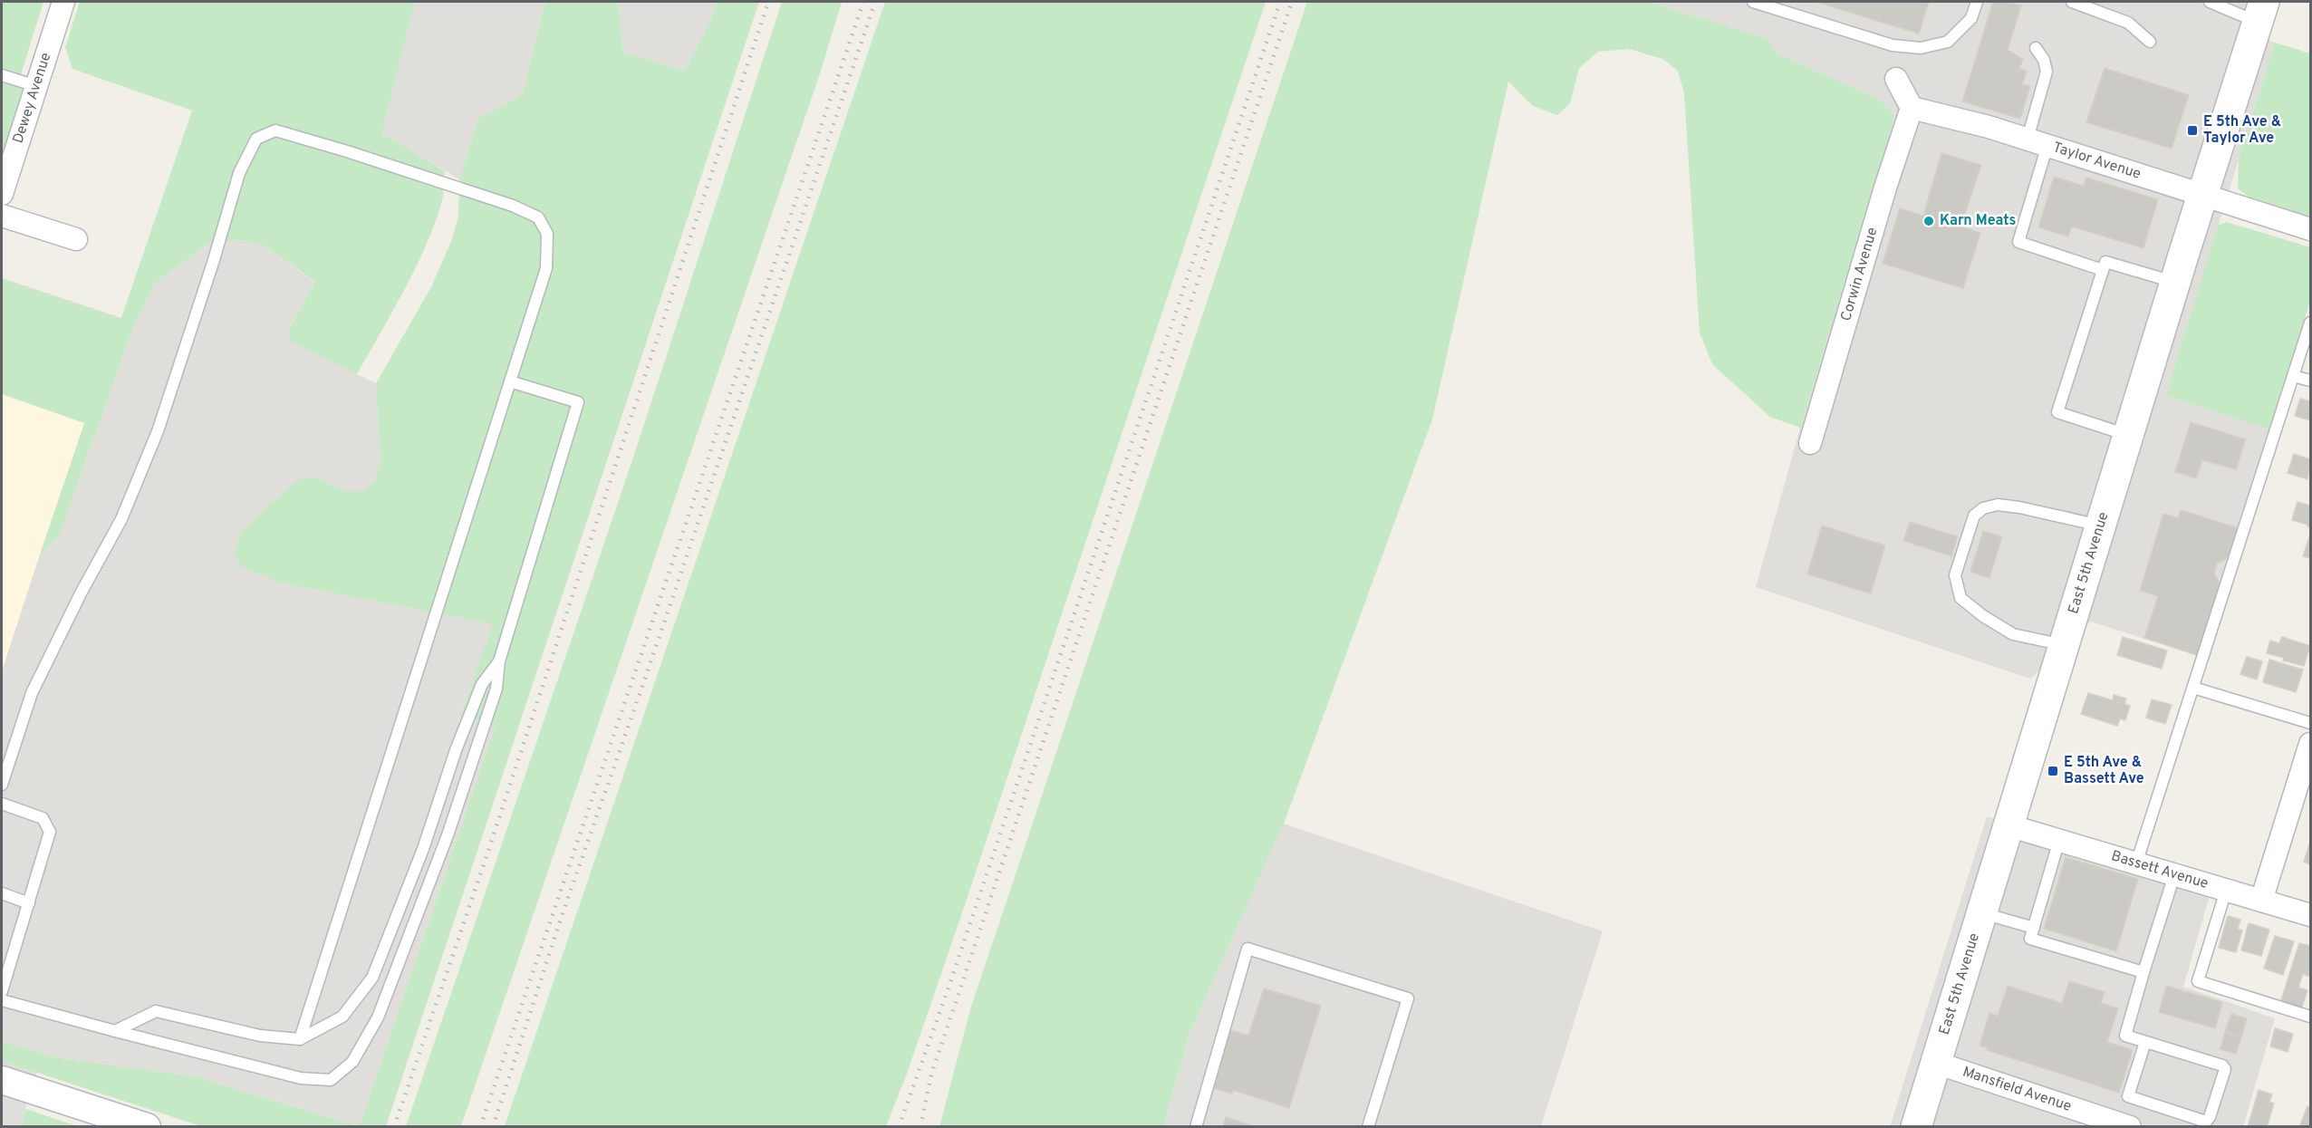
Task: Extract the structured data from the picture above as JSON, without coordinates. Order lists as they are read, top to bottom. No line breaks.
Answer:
{"streets":{"main road":["East 5th Avenue"],"street":["Dewey Avenue","Taylor Avenue","Corwin Avenue","Bassett Avenue","Mansfield Avenue"]},"crossings":[["Taylor Avenue","Corwin Avenue"],["Taylor Avenue","East 5th Avenue"],["East 5th Avenue","Bassett Avenue"],["East 5th Avenue","Mansfield Avenue"]],"places":{"transit":["E 5th Ave & Taylor Ave","E 5th Ave & Bassett Ave"],"other":["Karn Meats"]}}
